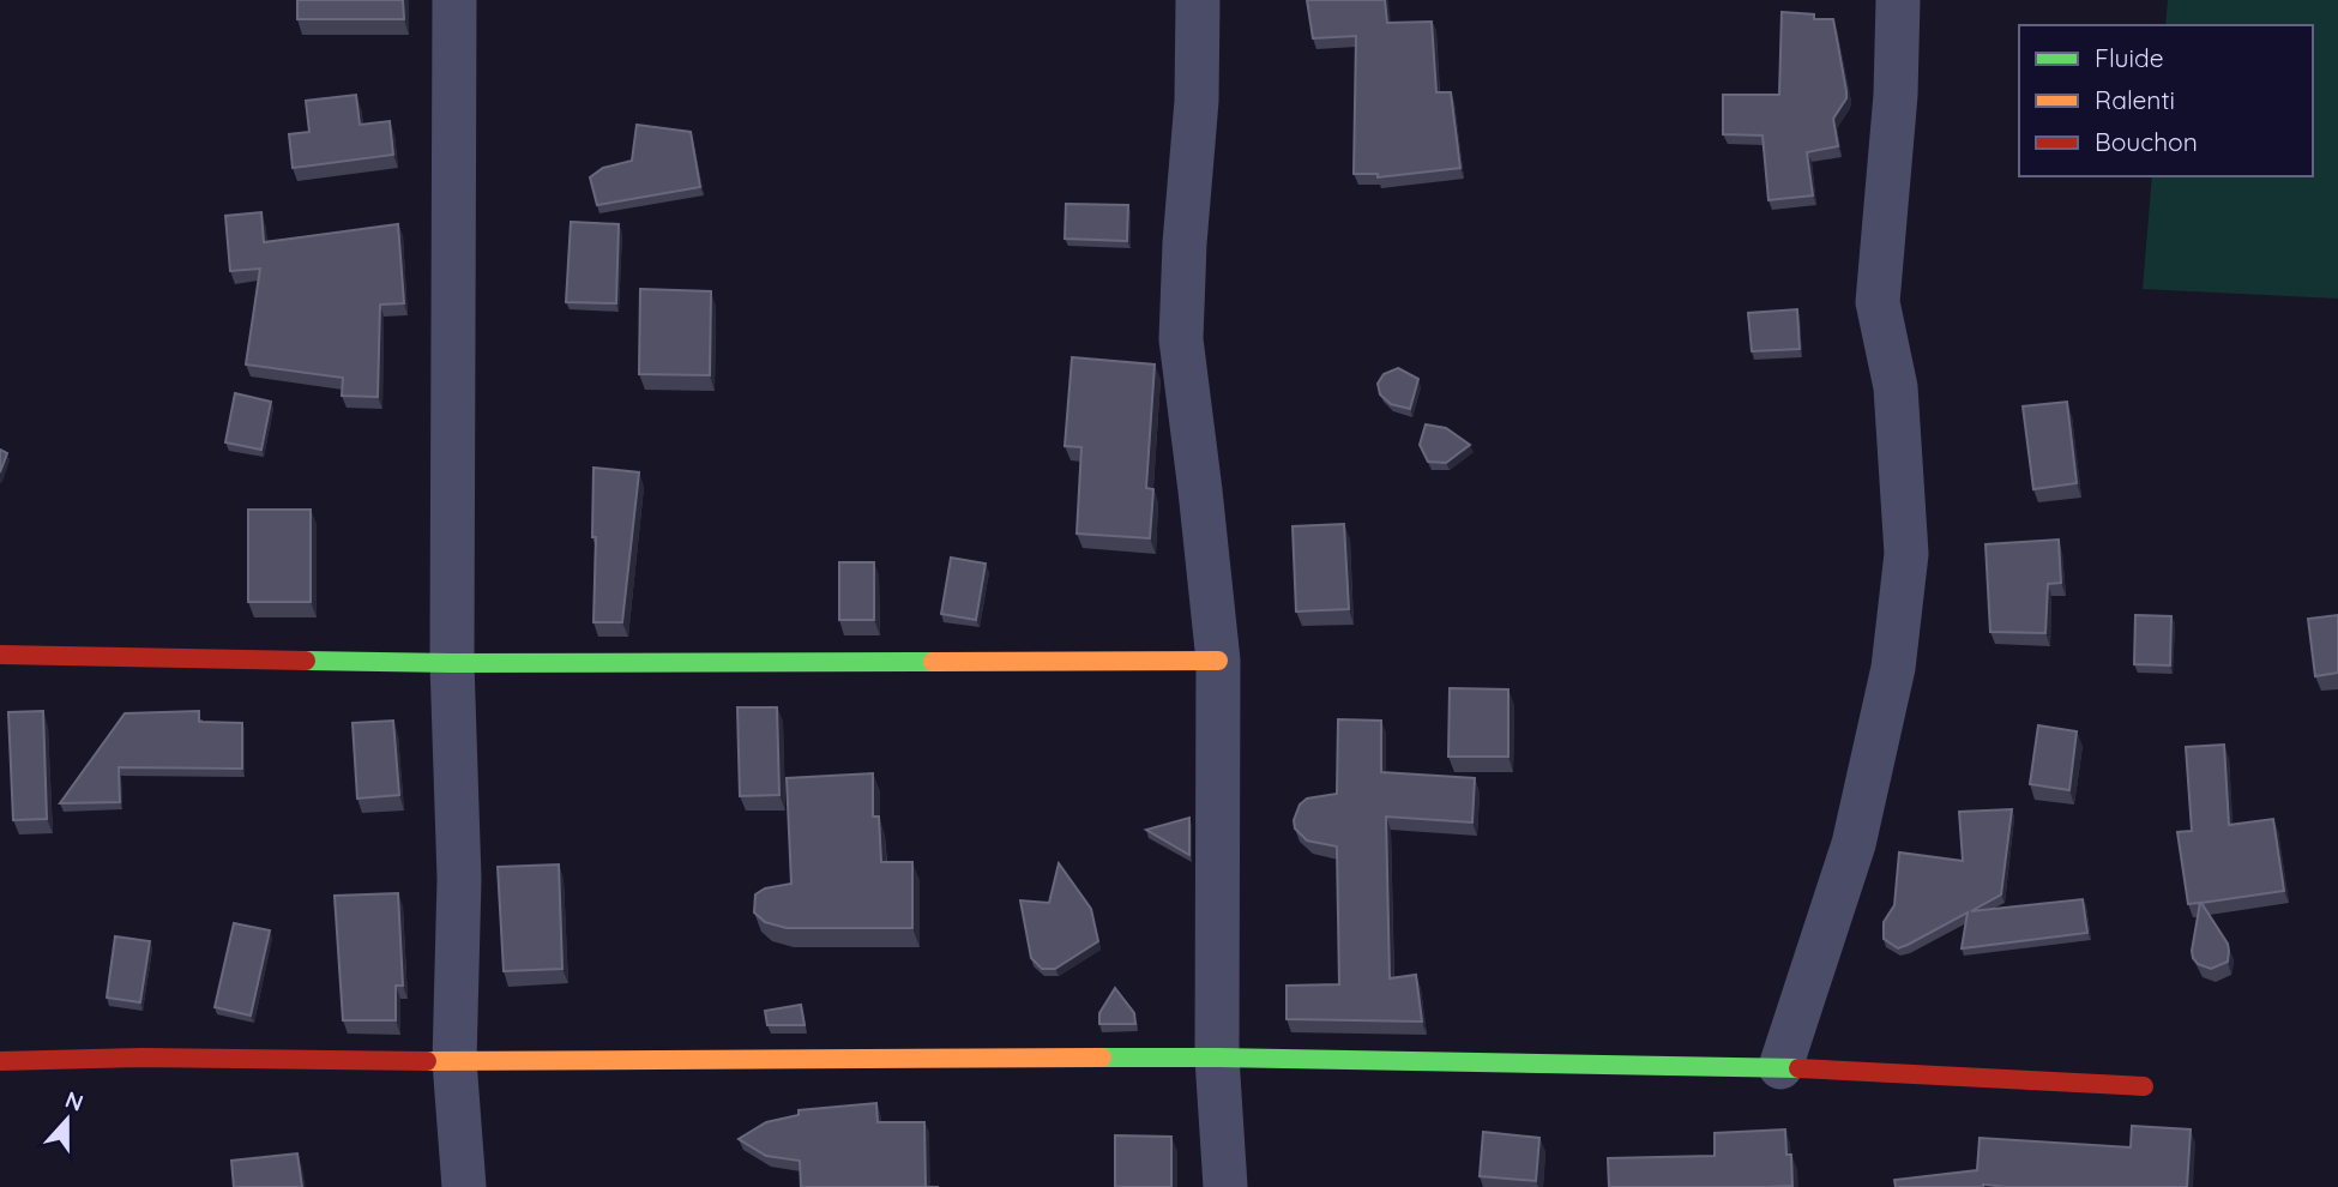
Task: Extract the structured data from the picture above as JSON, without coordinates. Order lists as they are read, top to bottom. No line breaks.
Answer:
{"legend":["Fluide","Ralenti","Bouchon"],"north":"top"}
